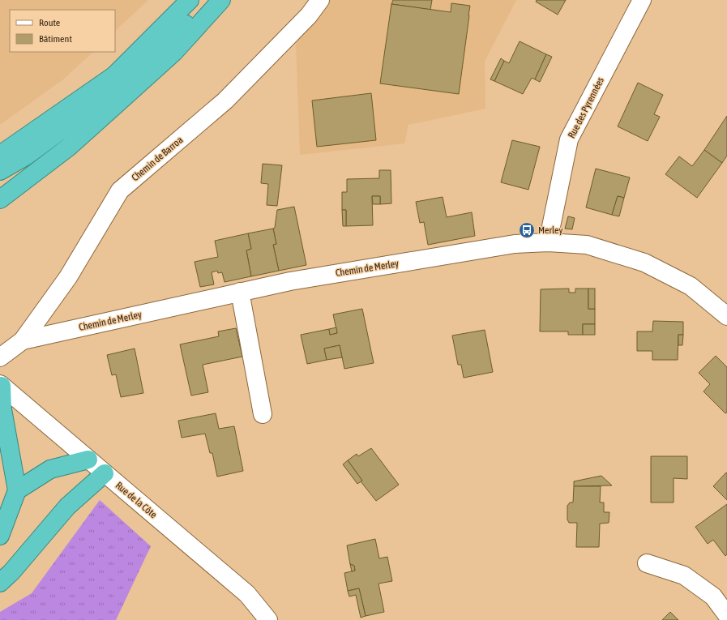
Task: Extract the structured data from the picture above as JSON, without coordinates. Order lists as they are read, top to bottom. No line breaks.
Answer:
{"streets":{"street":["Rue des Pyrennées","Chemin de Barroa","Chemin de Merley","Rue de la Côte"]},"crossings":[["Rue des Pyrennées","Chemin de Merley"],["Chemin de Barroa","Chemin de Merley"]],"places":{"bus stop":["Merley"]},"legend":["Route","Bâtiment"]}
